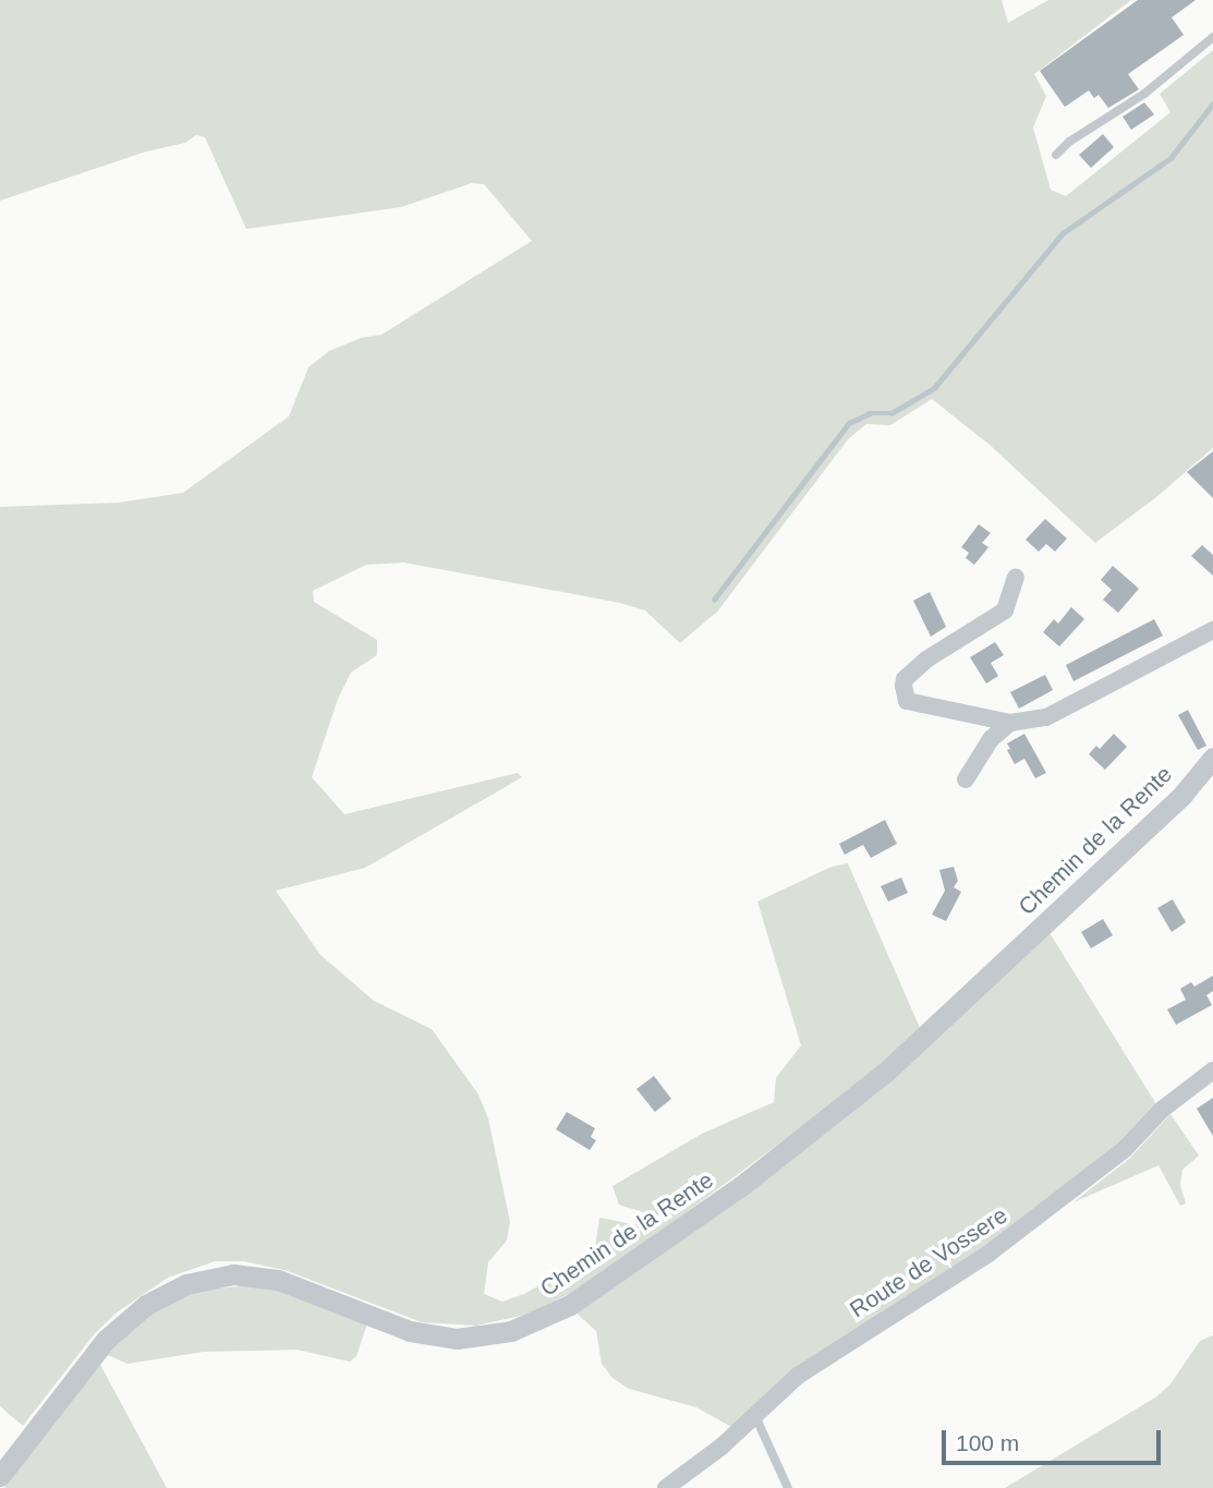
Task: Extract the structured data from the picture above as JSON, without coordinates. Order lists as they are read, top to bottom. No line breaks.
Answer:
{"streets":{"street":["Chemin de la Rente","Route de Vossere"]},"scale_bar":"100 m"}
